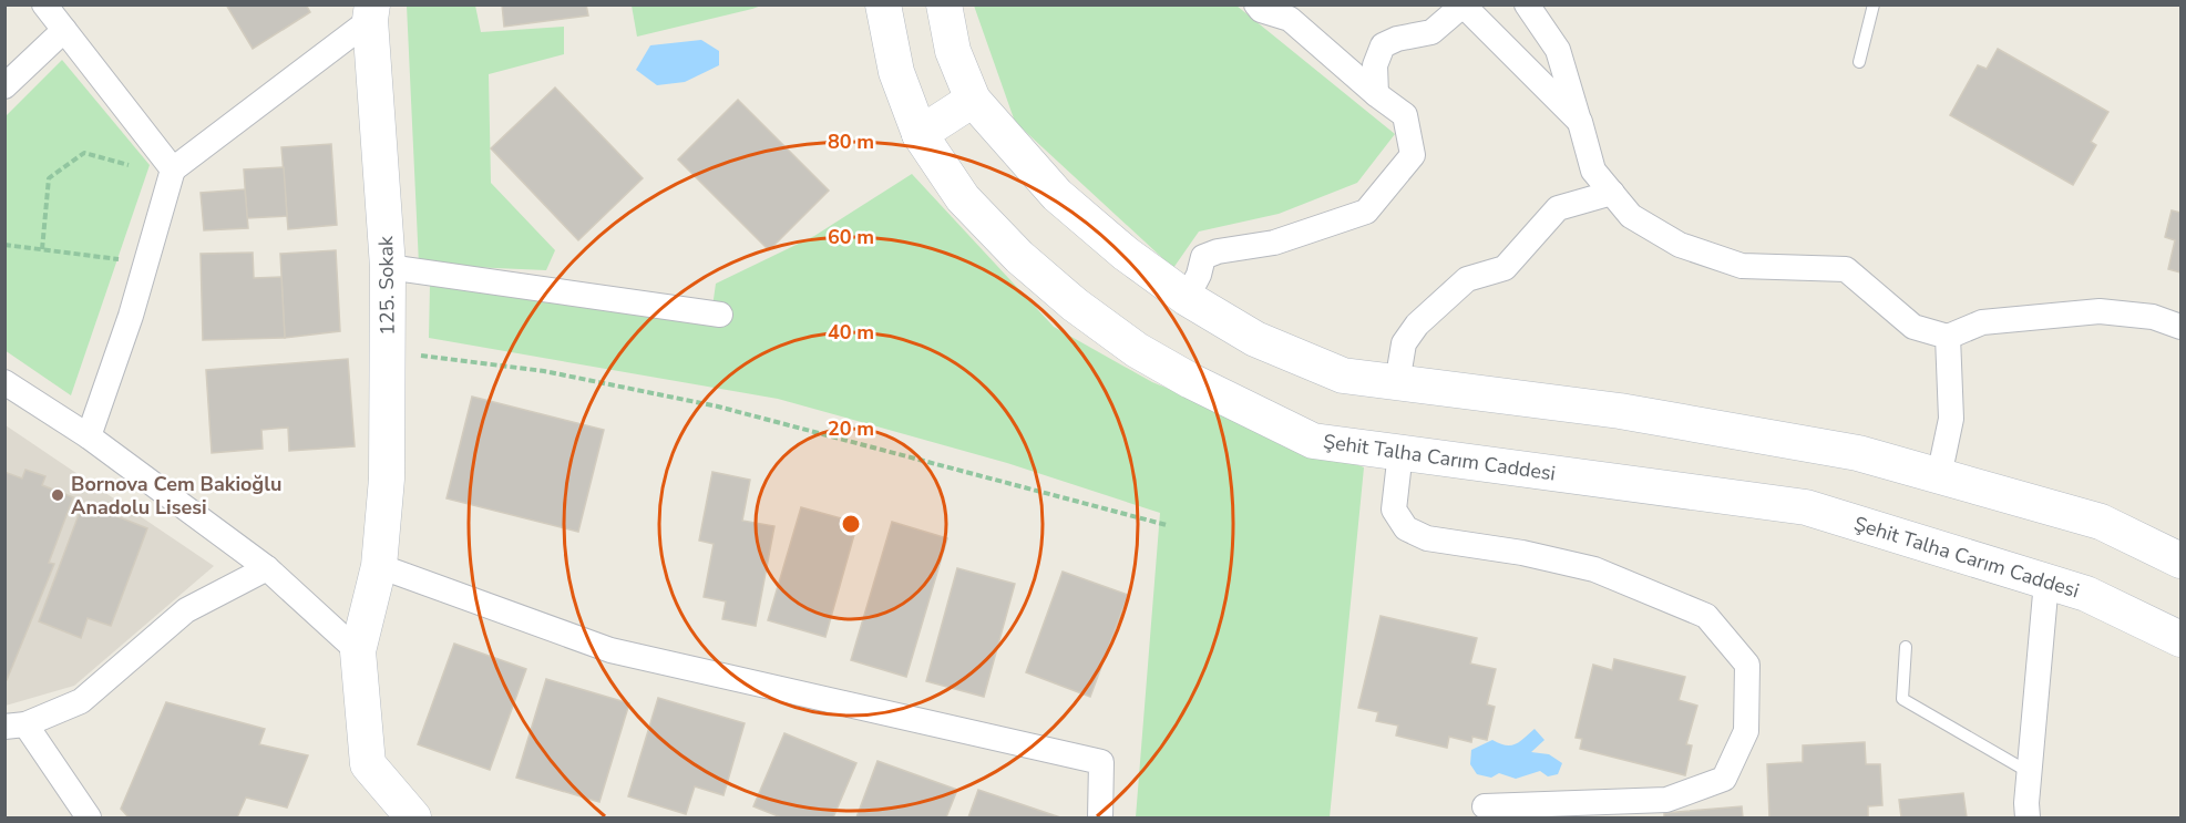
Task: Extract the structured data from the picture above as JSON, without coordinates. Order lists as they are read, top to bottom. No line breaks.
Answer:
{"streets":{"street":["125. Sokak","Şehit Talha Carım Caddesi"]},"places":["Bornova Cem Bakioğlu Anadolu Lisesi"],"rings":["80 m","60 m","40 m","20 m"]}
